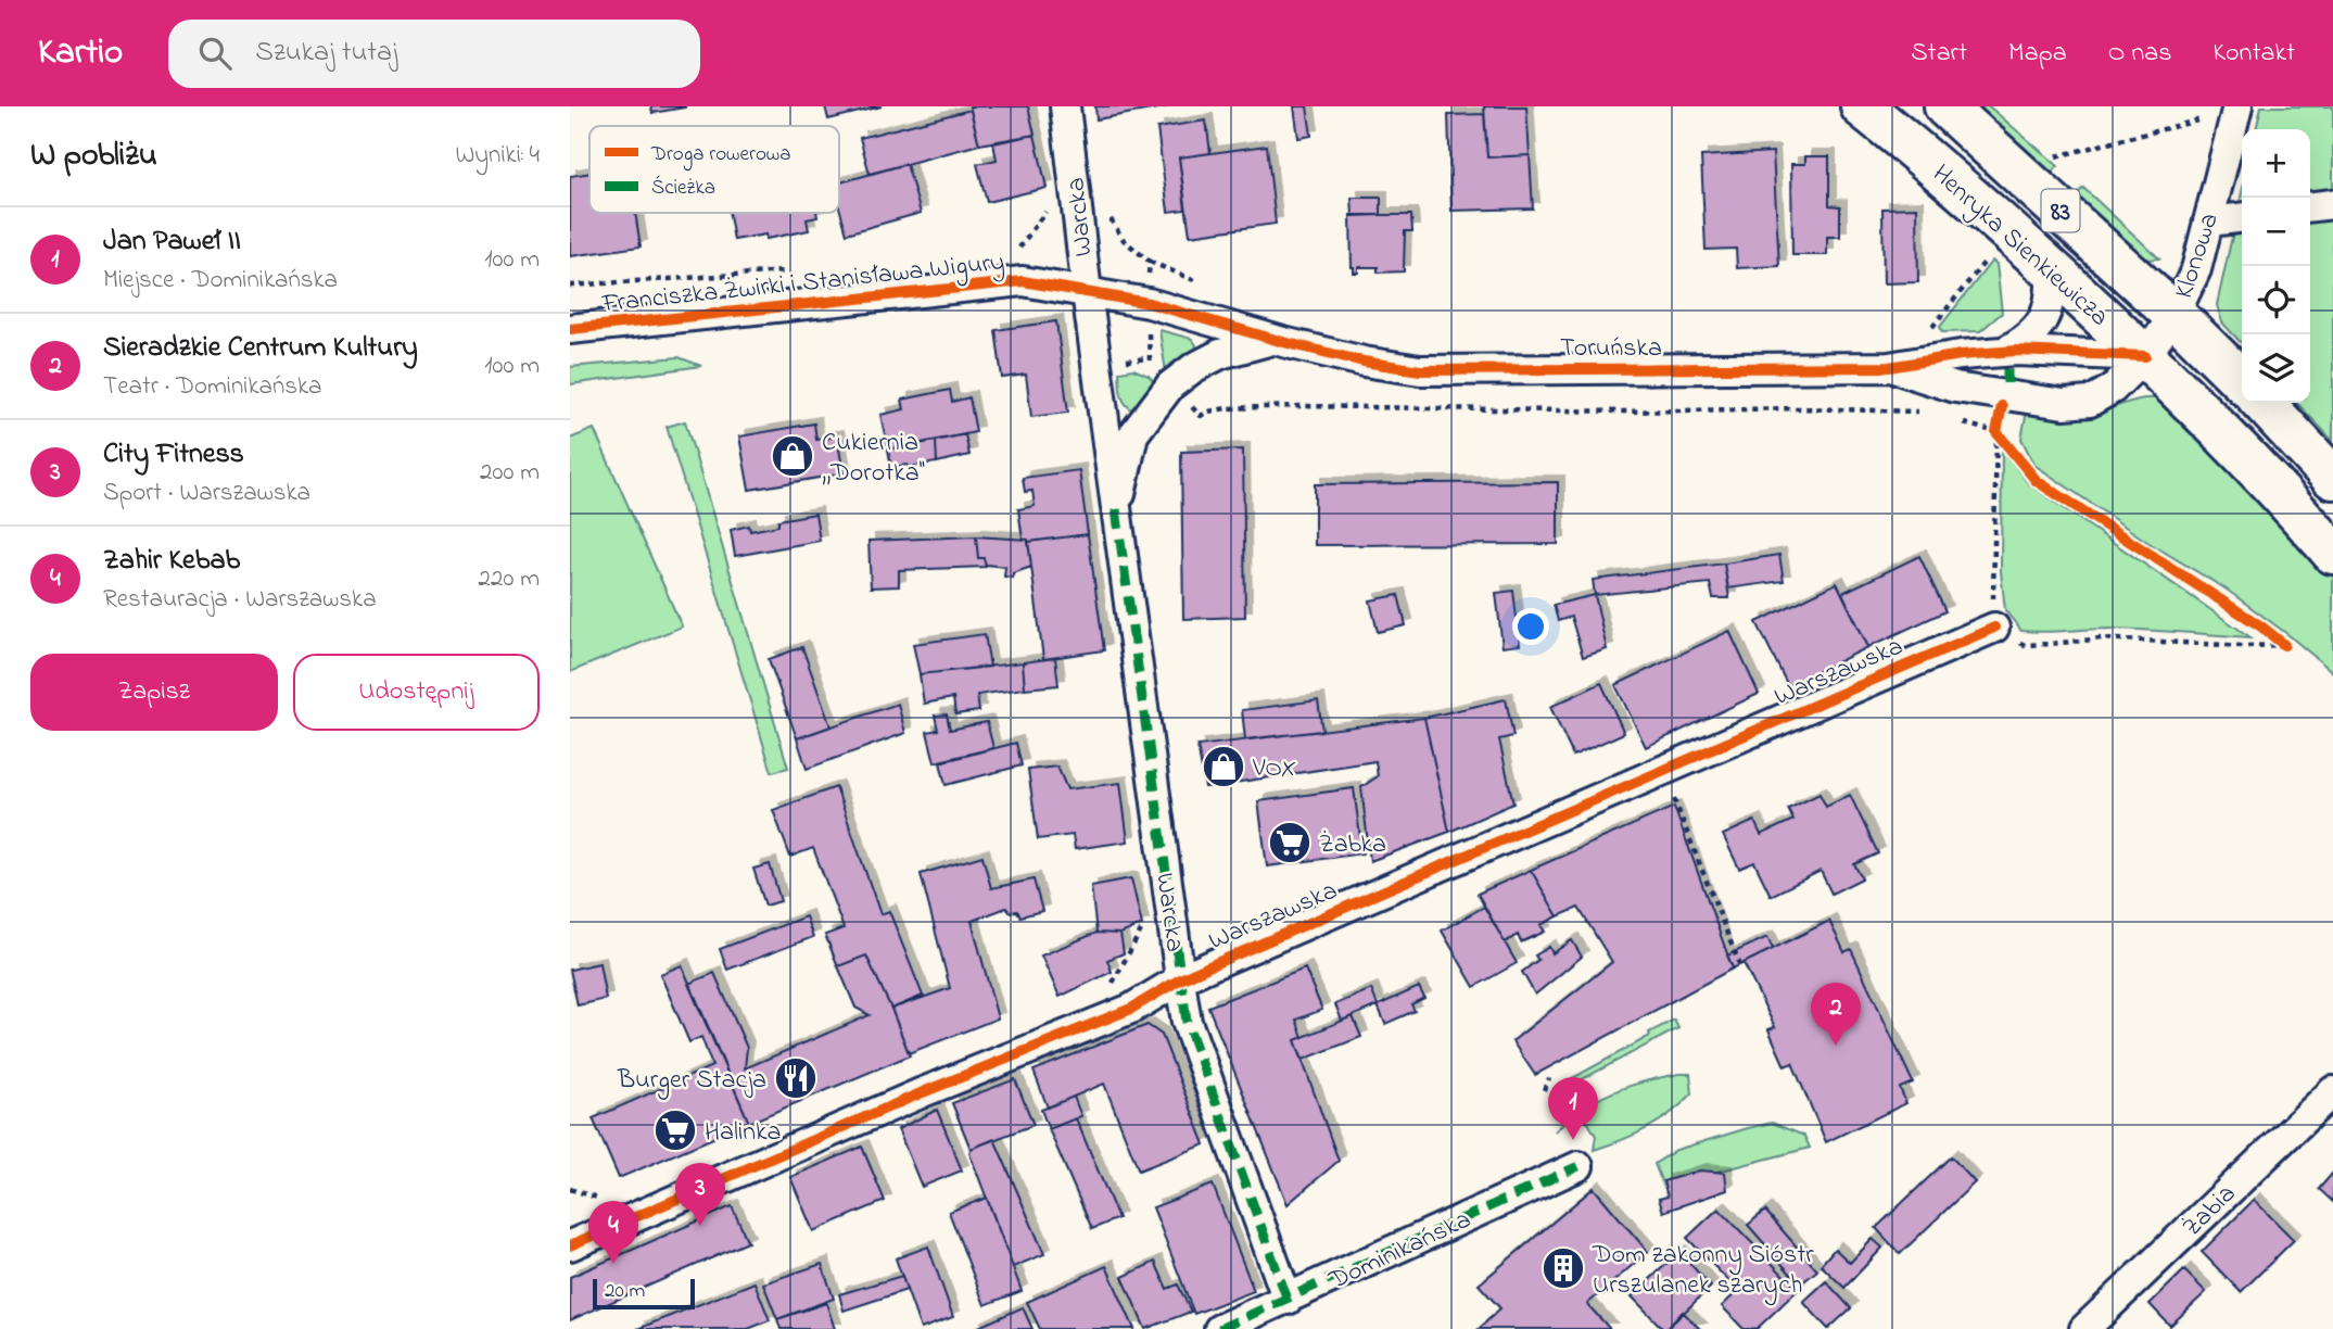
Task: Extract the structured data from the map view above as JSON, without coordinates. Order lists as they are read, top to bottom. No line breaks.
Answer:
{"streets":{"main road":["83","Henryka Sienkiewicza"],"street":["Warcka","Klonowa","Franciszka Żwirki i Stanisława Wigury","Toruńska","Warszawska","Żabia","Dominikańska"]},"crossings":[["Warcka","Franciszka Żwirki i Stanisława Wigury"],["Warcka","Toruńska"],["Warcka","Warszawska"],["Warcka","Dominikańska"],["Henryka Sienkiewicza","Klonowa"],["Henryka Sienkiewicza","Toruńska"],["Klonowa","Toruńska"],["Franciszka Żwirki i Stanisława Wigury","Toruńska"]],"places":{"shop":["Cukiernia ,,Dorotka''","VOX"],"supermarket":["Żabka","Halinka"],"restaurant":["Burger Stacja"],"building":["Dom zakonny Sióstr Urszulanek szarych"]},"legend":["Droga rowerowa","Ścieżka"],"scale_bar":"20 m","page":{"header":"Kartio","search":"Szukaj tutaj","nav":["Start","Mapa","O nas","Kontakt"],"heading":["W pobliżu","Wyniki: 4"],"map_buttons":["+","−"],"list":[{"mark":"1","name":"Jan Paweł II","note":"Miejsce · Dominikańska","value":"100 m"},{"mark":"2","name":"Sieradzkie Centrum Kultury","note":"Teatr · Dominikańska","value":"100 m"},{"mark":"3","name":"City Fitness","note":"Sport · Warszawska","value":"200 m"},{"mark":"4","name":"Zahir Kebab","note":"Restauracja · Warszawska","value":"220 m"}],"buttons":["Zapisz","Udostępnij"],"pins":["2","1","3","4"],"scale":"20 m"}}
